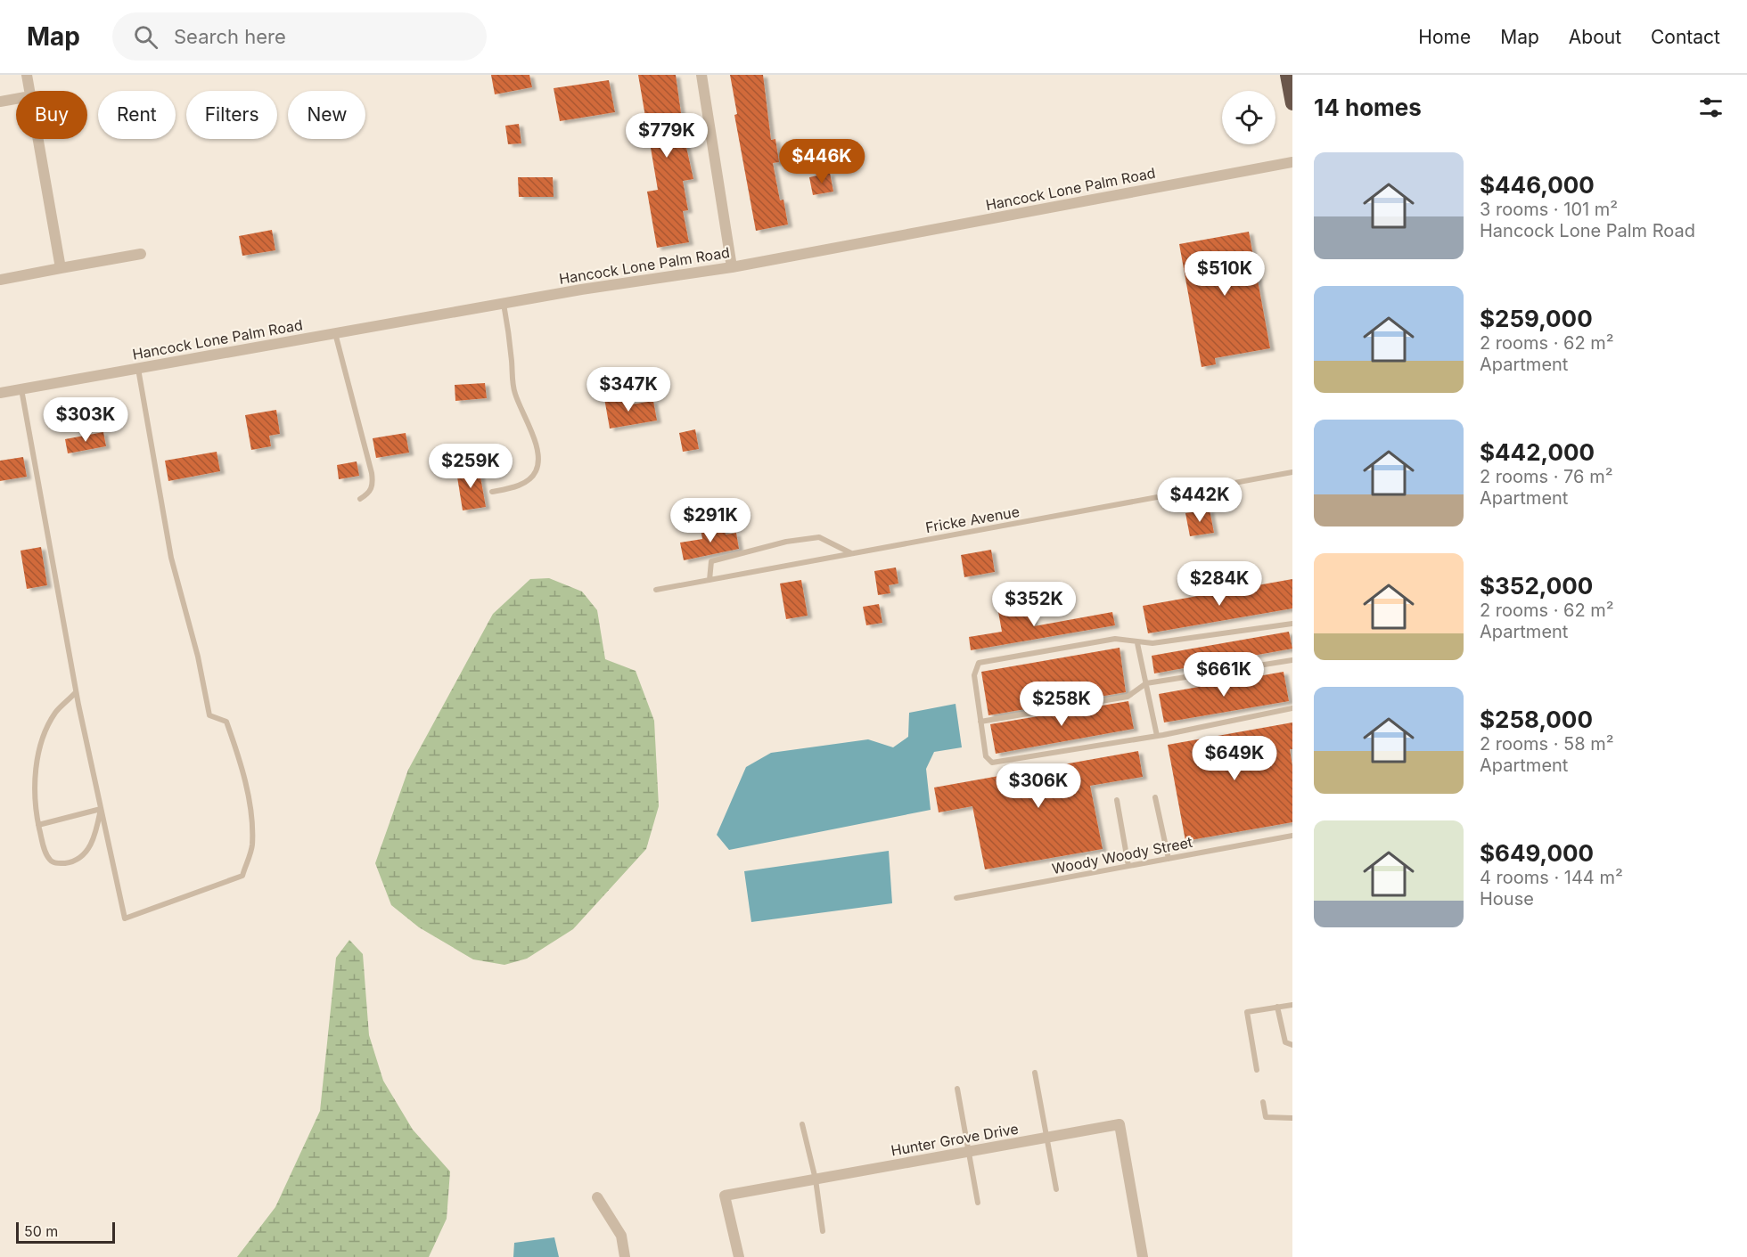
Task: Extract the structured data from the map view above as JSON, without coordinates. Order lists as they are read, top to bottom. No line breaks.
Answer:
{"streets":{"street":["Hancock Lone Palm Road","Hunter Grove Drive"],"lane":["Fricke Avenue","Woody Woody Street"]},"scale_bar":"50 m","page":{"header":"Map","search":"Search here","nav":["Home","Map","About","Contact"],"heading":"14 homes","chip":["Buy","Rent","Filters","New"],"price":["$779K","$446K","$510K","$347K","$303K","$259K","$442K","$291K","$284K","$352K","$661K","$258K","$649K","$306K"],"list":[{"name":"$446,000","note":"3 rooms · 101 m² · Hancock Lone Palm Road"},{"name":"$259,000","note":"2 rooms · 62 m² · Apartment"},{"name":"$442,000","note":"2 rooms · 76 m² · Apartment"},{"name":"$352,000","note":"2 rooms · 62 m² · Apartment"},{"name":"$258,000","note":"2 rooms · 58 m² · Apartment"},{"name":"$649,000","note":"4 rooms · 144 m² · House"}],"scale":"50 m"}}
